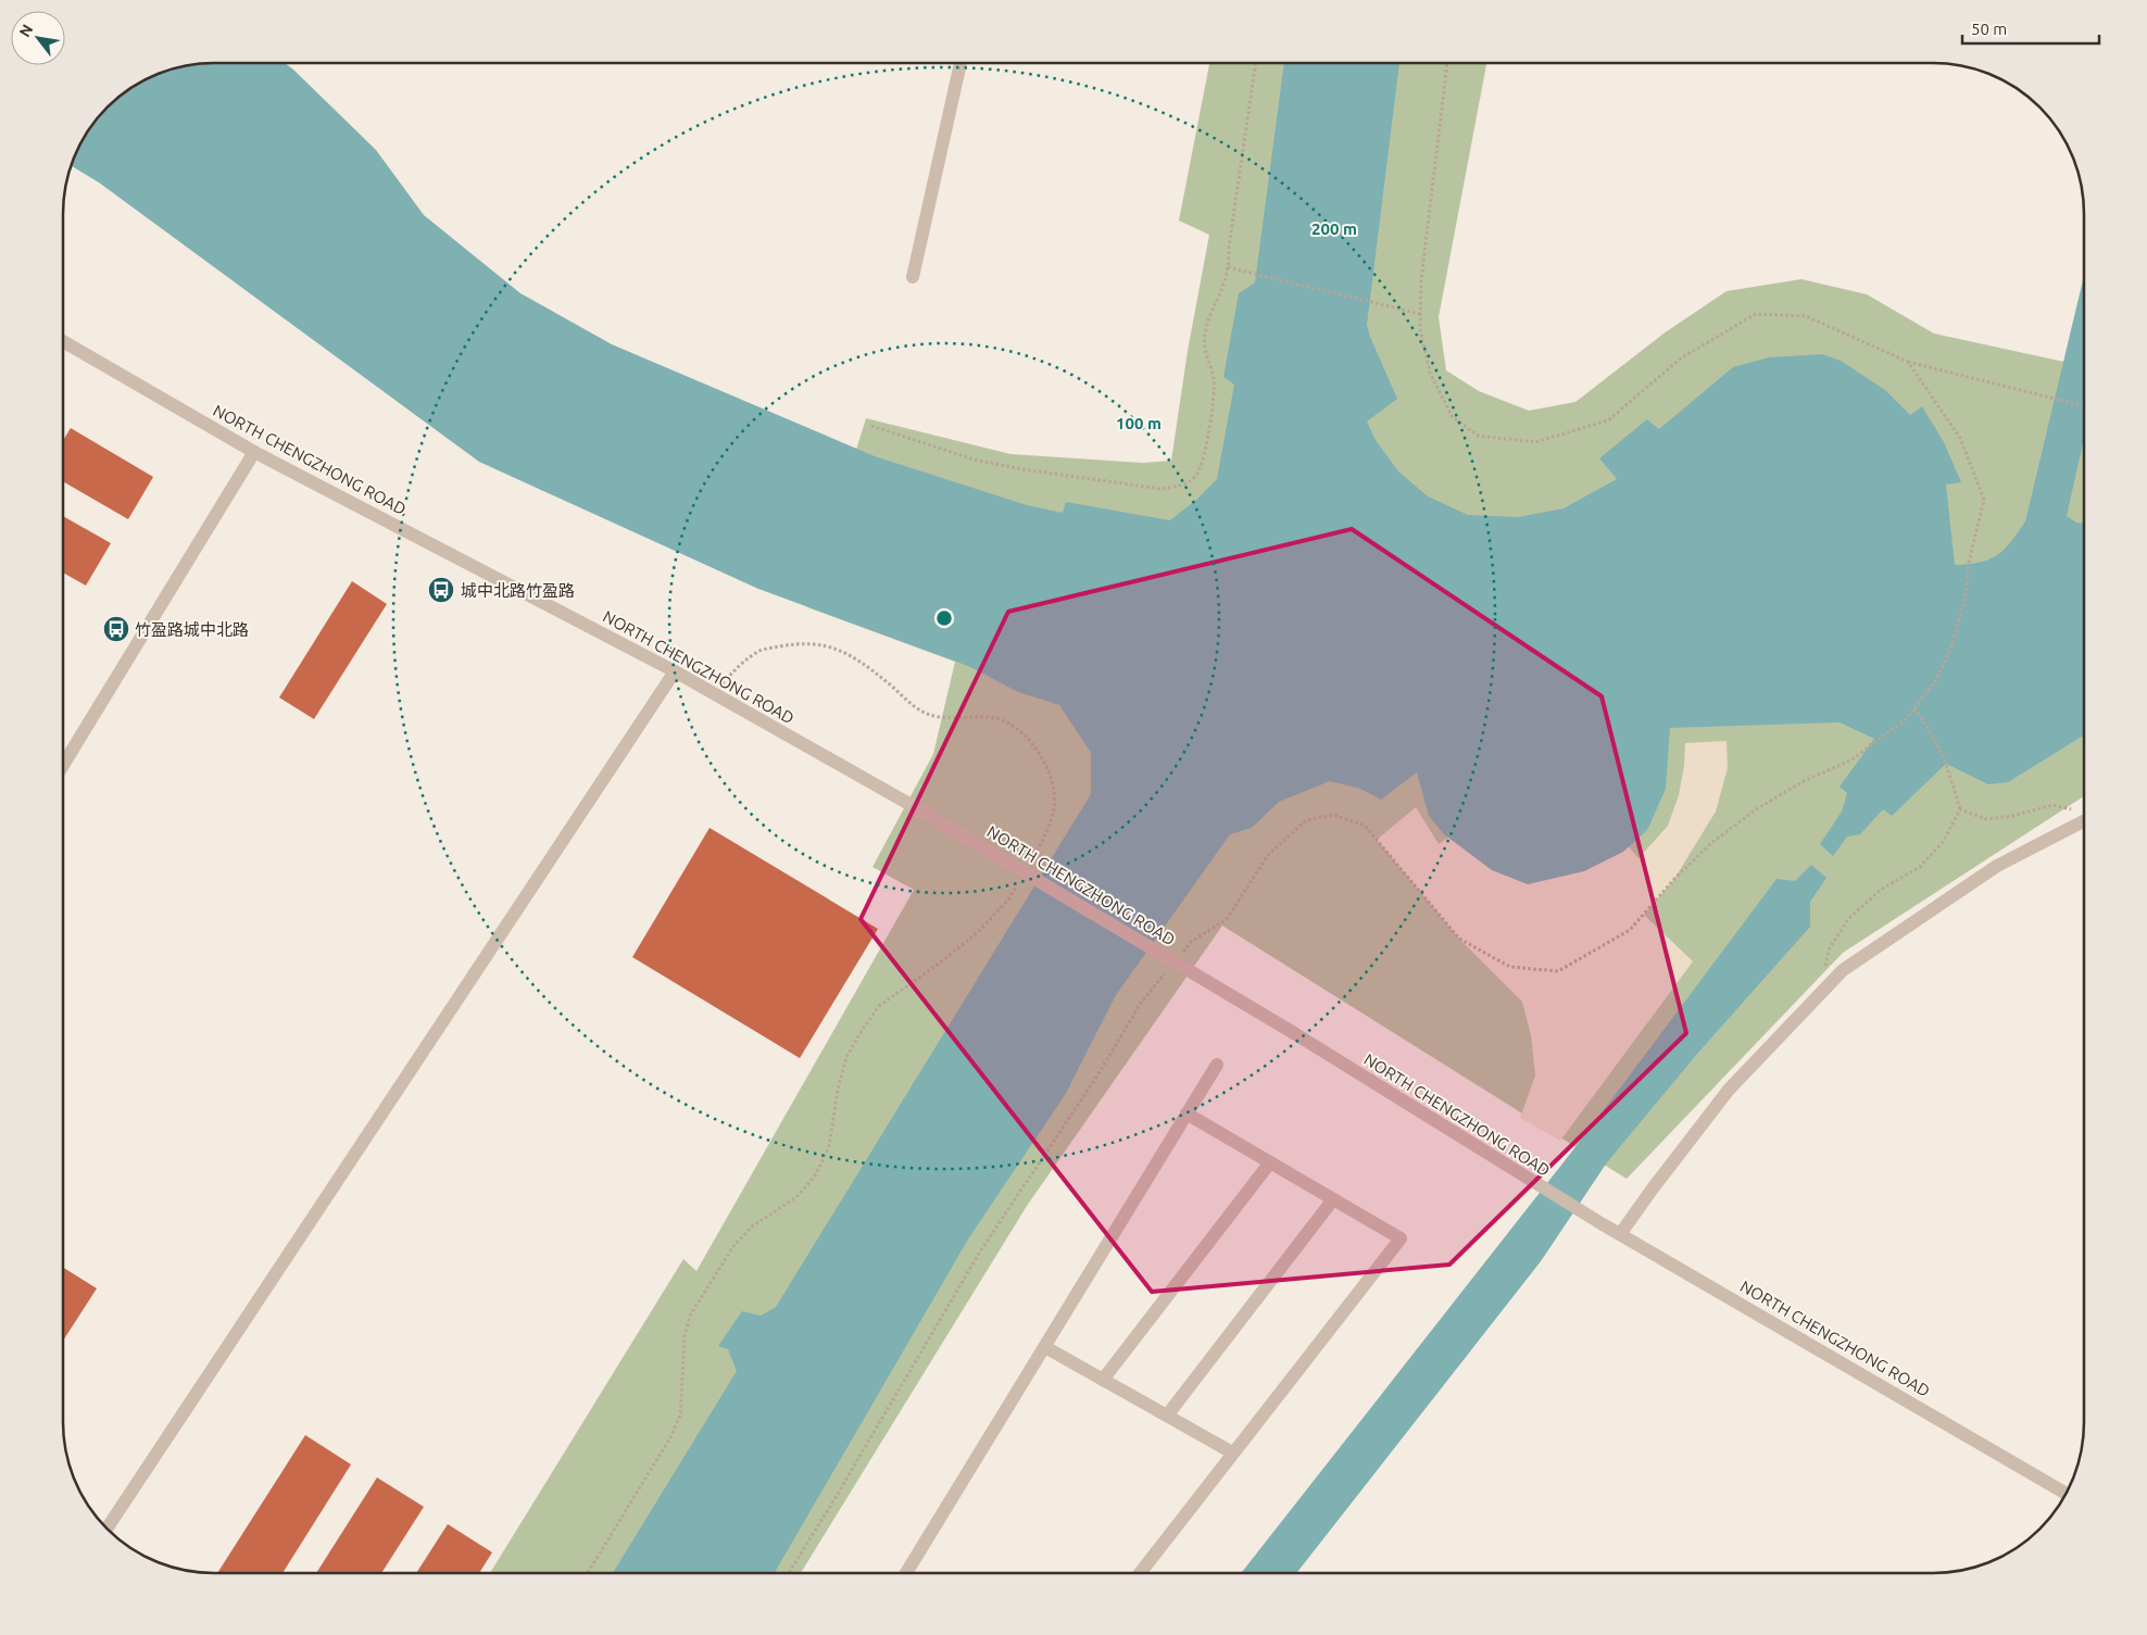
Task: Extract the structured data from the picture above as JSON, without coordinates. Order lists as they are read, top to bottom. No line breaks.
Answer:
{"streets":{"street":["NORTH CHENGZHONG ROAD"]},"places":{"bus stop":["城中北路竹盈路","竹盈路城中北路"]},"scale_bar":"50 m","north":"top left","rings":["200 m","100 m"]}
